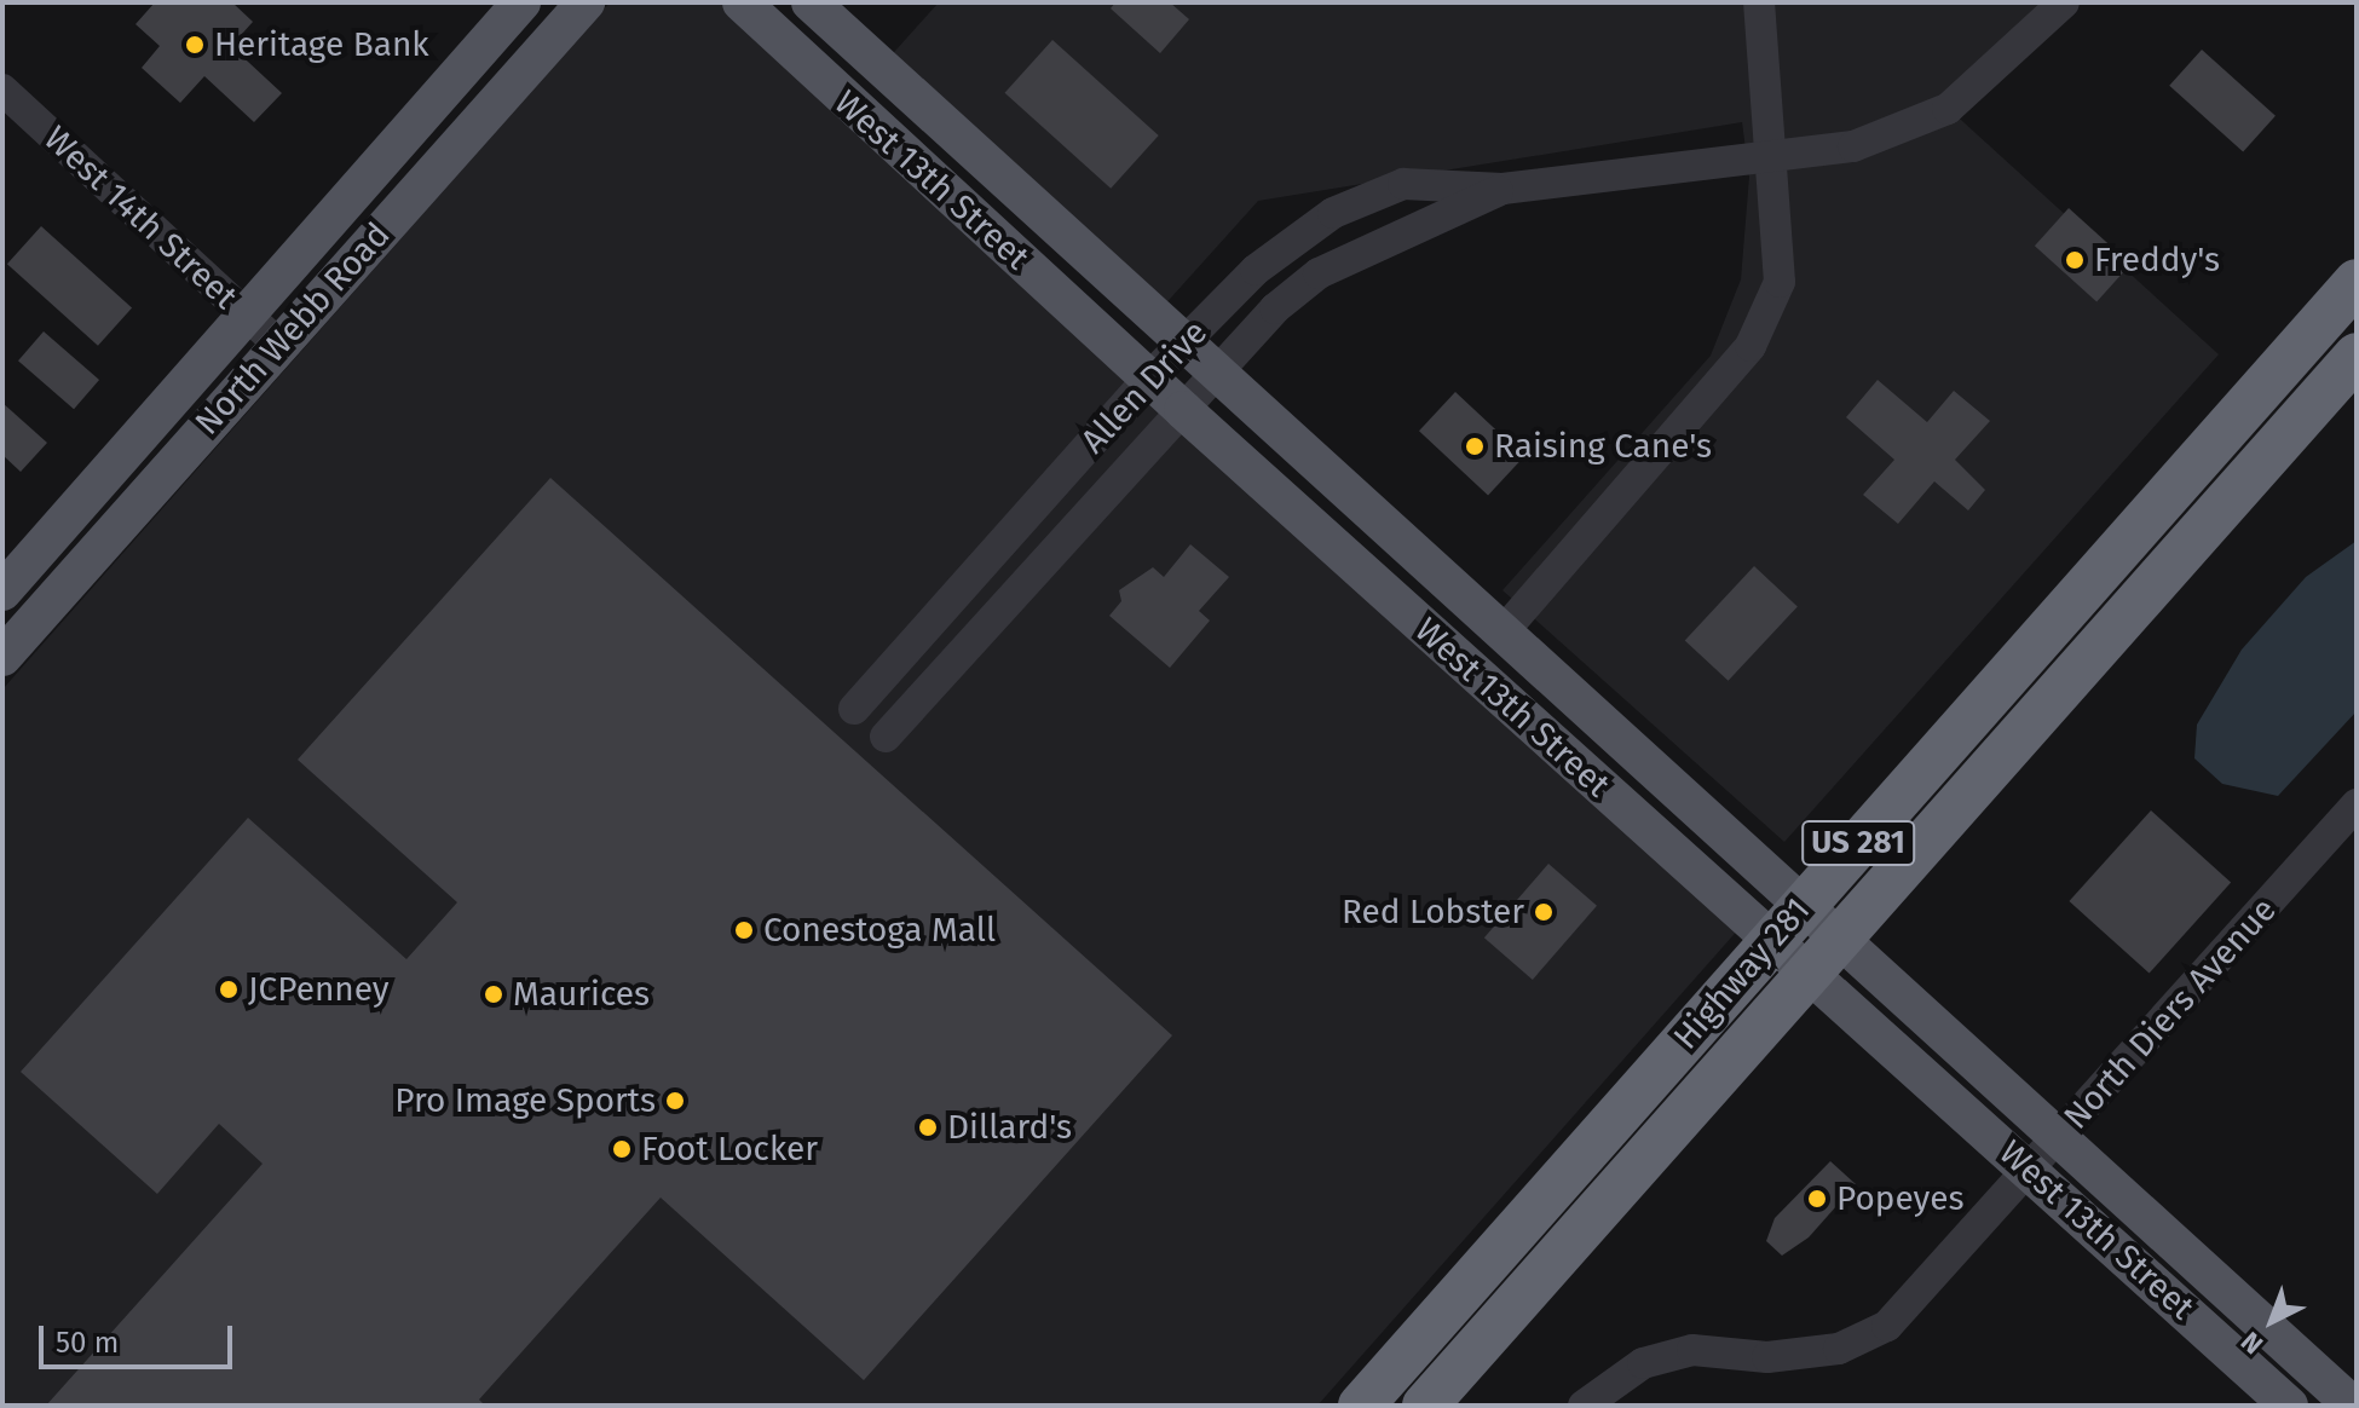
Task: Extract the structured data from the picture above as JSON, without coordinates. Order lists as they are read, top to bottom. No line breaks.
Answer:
{"streets":{"highway":["US 281","Highway 281"],"main road":["West 13th Street","North Webb Road"],"street":["West 14th Street","Allen Drive","North Diers Avenue"]},"crossings":[["West 13th Street","Allen Drive"],["West 13th Street","Highway 281"],["West 13th Street","North Diers Avenue"],["West 14th Street","North Webb Road"]],"places":["Heritage Bank","Freddy's","Raising Cane's","Red Lobster","Conestoga Mall","JCPenney","Maurices","Pro Image Sports","Dillard's","Foot Locker","Popeyes"],"scale_bar":"50 m","north":"bottom left"}
